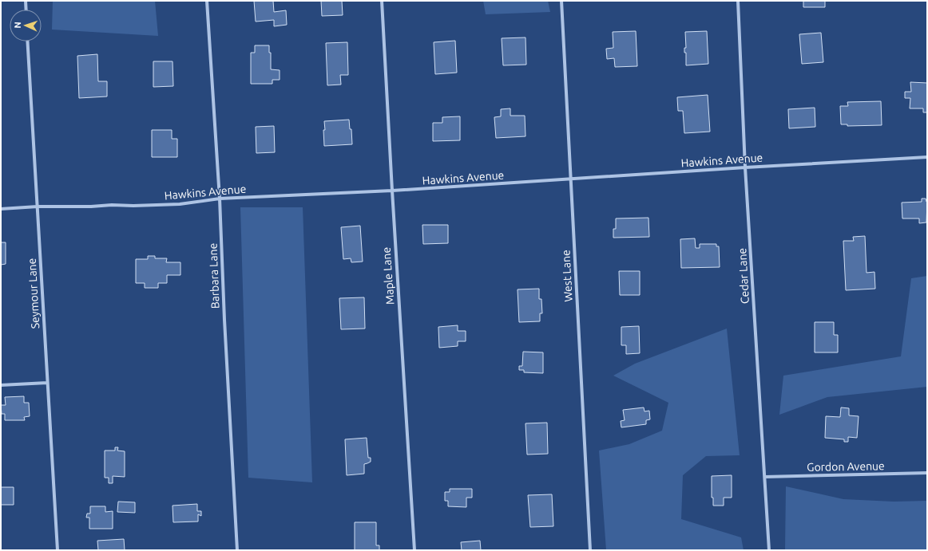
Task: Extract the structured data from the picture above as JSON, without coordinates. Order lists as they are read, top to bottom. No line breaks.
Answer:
{"streets":{"street":["Hawkins Avenue","Barbara Lane","Maple Lane","West Lane","Cedar Lane","Seymour Lane","Gordon Avenue"]},"crossings":[["Hawkins Avenue","Barbara Lane"],["Hawkins Avenue","Maple Lane"],["Hawkins Avenue","West Lane"],["Hawkins Avenue","Cedar Lane"],["Hawkins Avenue","Seymour Lane"],["Cedar Lane","Gordon Avenue"]],"north":"left"}
